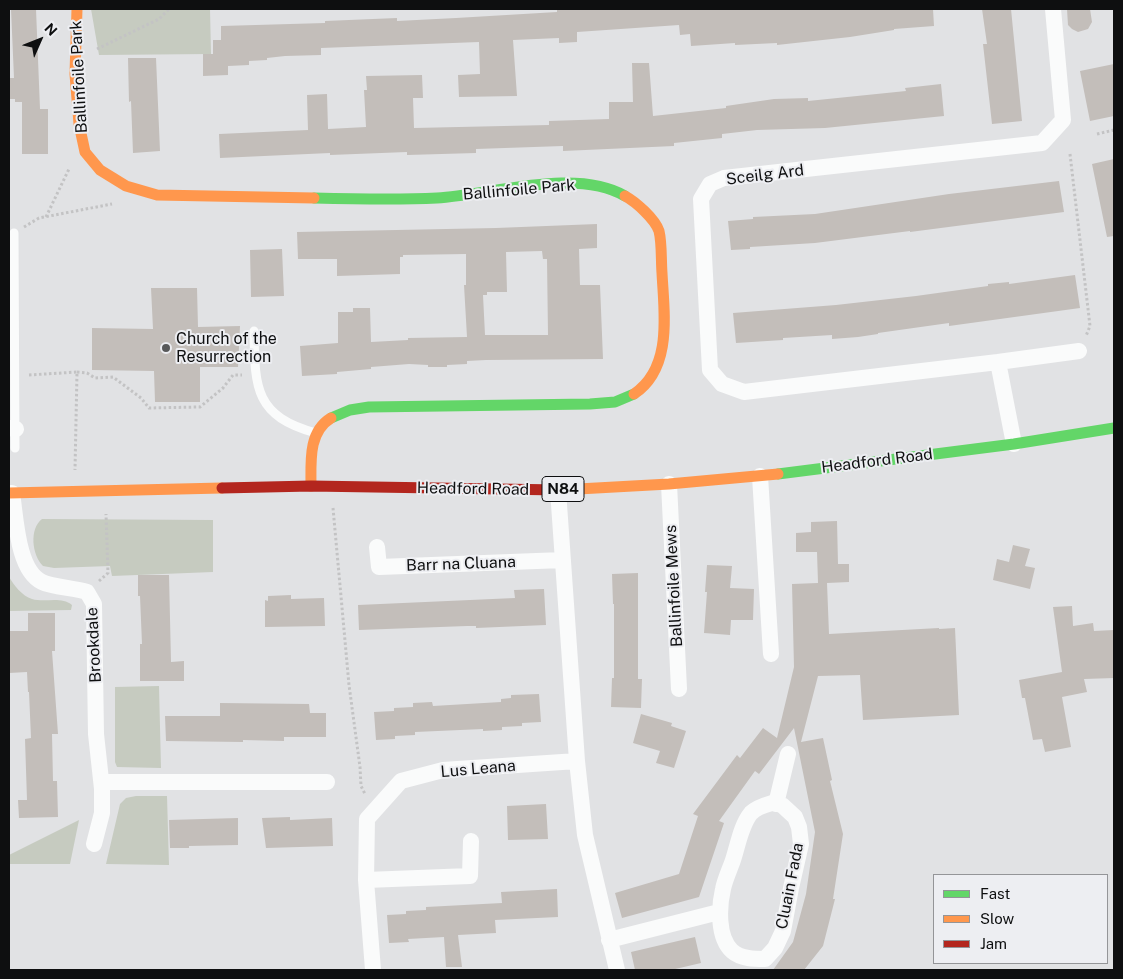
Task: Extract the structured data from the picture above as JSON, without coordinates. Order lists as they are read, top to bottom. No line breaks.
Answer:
{"streets":{"street":["Ballinfoile Park","Sceilg Ard","Headford Road","N84","Barr na Cluana","Ballinfoile Mews","Brookdale","Lus Leana","Cluain Fada"]},"crossings":[["Headford Road","Ballinfoile Mews"],["Headford Road","Brookdale"]],"places":["Church of the Resurrection"],"legend":["Fast","Slow","Jam"],"north":"top right"}
